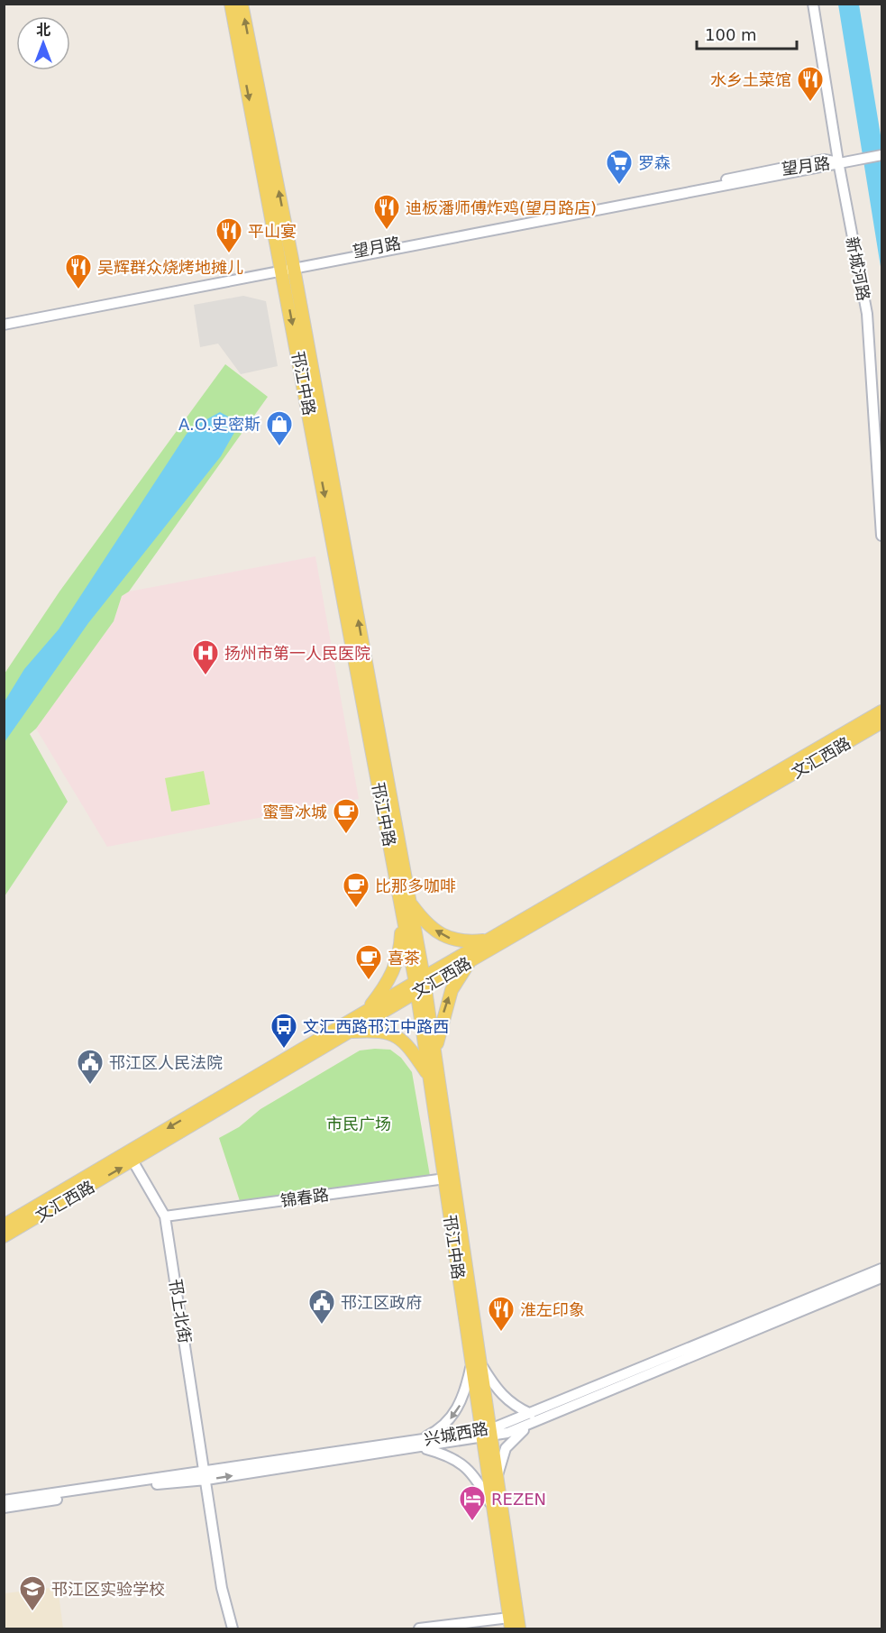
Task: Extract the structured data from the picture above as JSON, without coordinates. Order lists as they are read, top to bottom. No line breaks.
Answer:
{"streets":{"main road":["邗江中路","文汇西路"],"street":["望月路","新城河路","锦春路","邗上北街","兴城西路"]},"crossings":[["望月路","新城河路"],["望月路","邗江中路"],["邗江中路","文汇西路"],["邗江中路","锦春路"],["邗江中路","兴城西路"],["文汇西路","邗上北街"],["锦春路","邗上北街"],["邗上北街","兴城西路"]],"parks":["市民广场"],"places":{"restaurant":["水乡土菜馆","迪板潘师傅炸鸡(望月路店)","平山宴","吴辉群众烧烤地摊儿","淮左印象"],"supermarket":["罗森"],"shop":["A.O.史密斯"],"hospital":["扬州市第一人民医院"],"cafe":["蜜雪冰城","比那多咖啡","喜茶"],"bus stop":["文汇西路邗江中路西"],"public building":["邗江区人民法院","邗江区政府"],"hotel":["REZEN"],"school or university":["邗江区实验学校"]},"scale_bar":"100 m","north":"top"}
